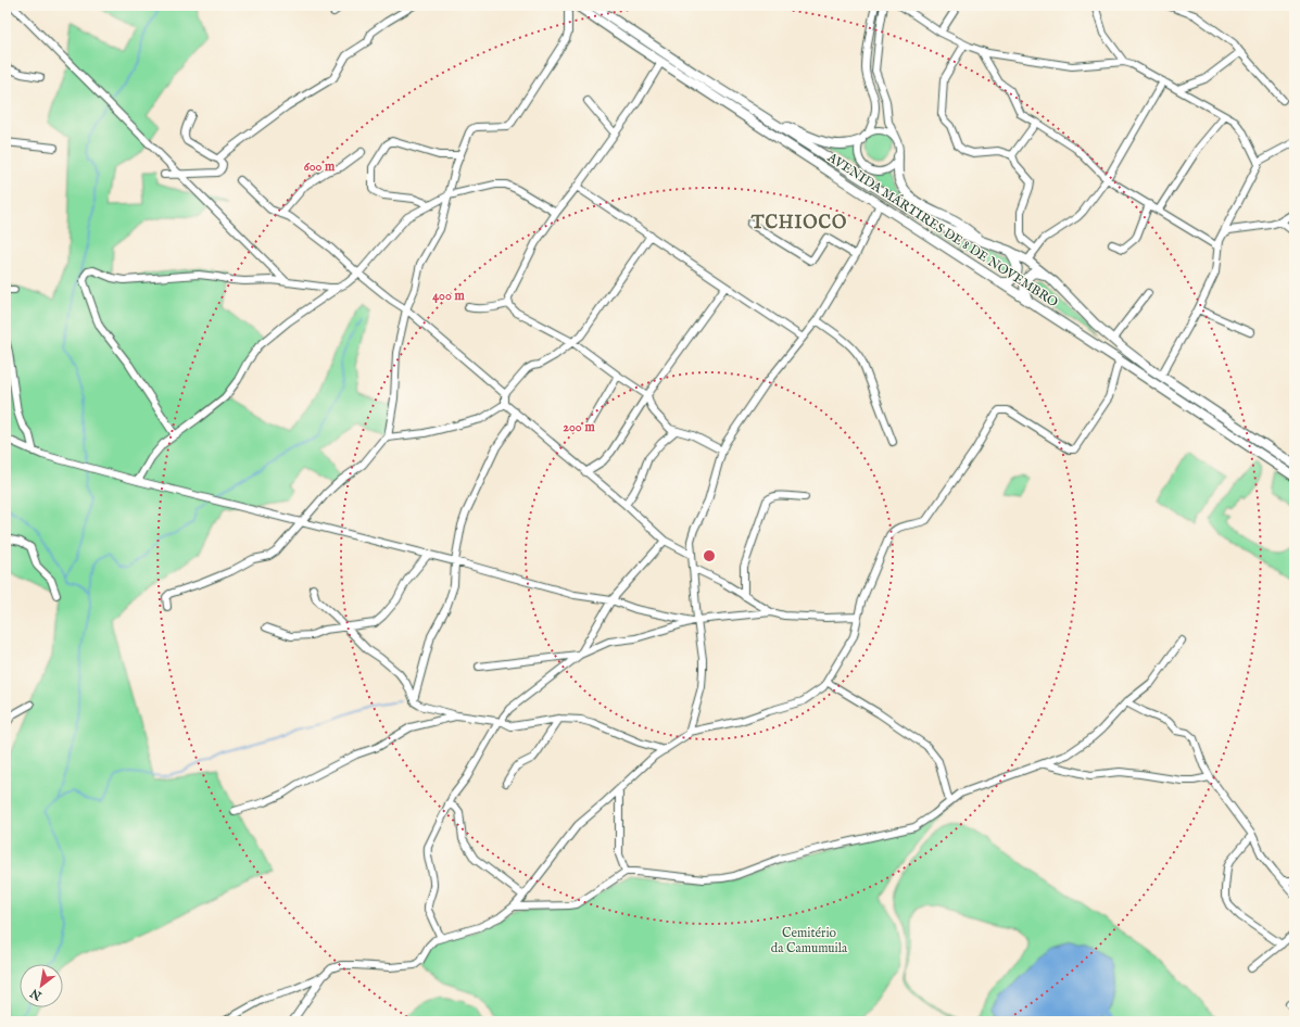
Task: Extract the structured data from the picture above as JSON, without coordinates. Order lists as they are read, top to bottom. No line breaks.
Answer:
{"streets":{"main road":["AVENIDA MÁRTIRES DE 8 DE NOVEMBRO"]},"districts":["TCHIOCO"],"parks":["Cemitério da Camumuila"],"north":"bottom left","rings":["600 m","400 m","200 m"]}
